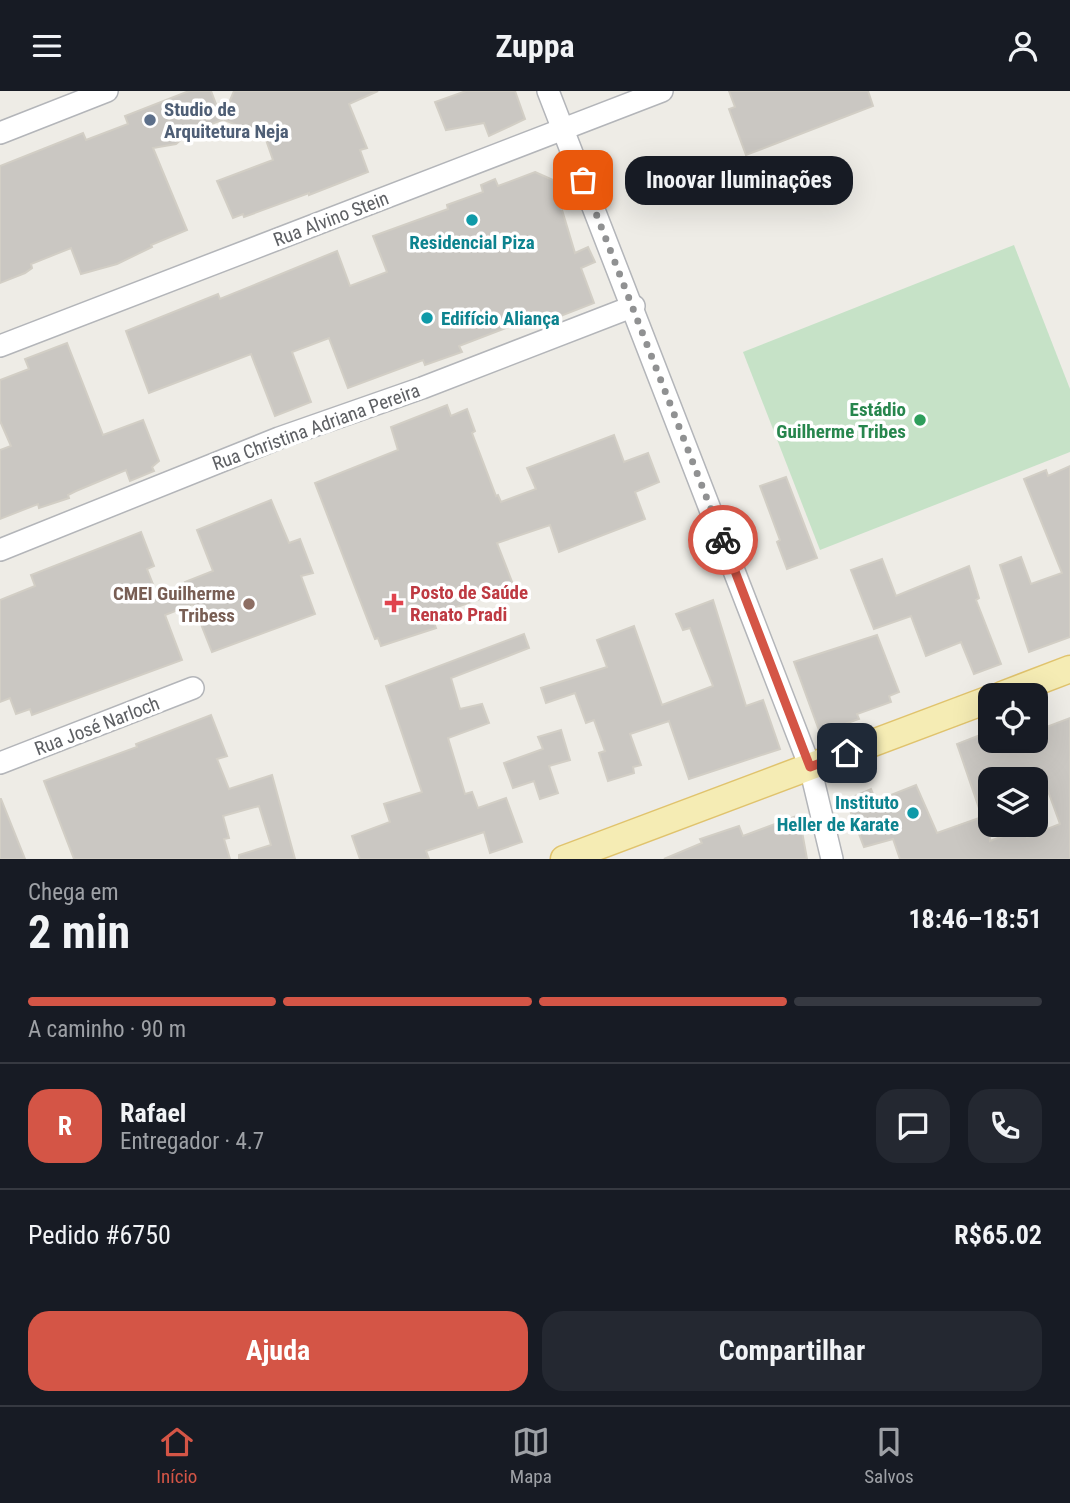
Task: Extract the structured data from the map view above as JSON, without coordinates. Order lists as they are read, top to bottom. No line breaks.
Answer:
{"streets":{"street":["Rua Alvino Stein","Rua Christina Adriana Pereira","Rua José Narloch"]},"places":{"other":["Studio de Arquitetura Neja","Inoovar Iluminações","Residencial Piza","Edifício Aliança","Estádio Guilherme Tribes","CMEI Guilherme Tribess","Instituto Heller de Karate"],"health":["Posto de Saúde Renato Pradi"]},"page":{"header":"Zuppa","bubble":"Inoovar Iluminações","heading":["2 min","Chega em","18:46–18:51"],"panel":["Rafael","Entregador · 4.7","Pedido #6750","R$65.02"],"bar":"A caminho · 90 m","round":"R","buttons":["Ajuda","Compartilhar"],"tabs":["Início","Mapa","Salvos"]}}
